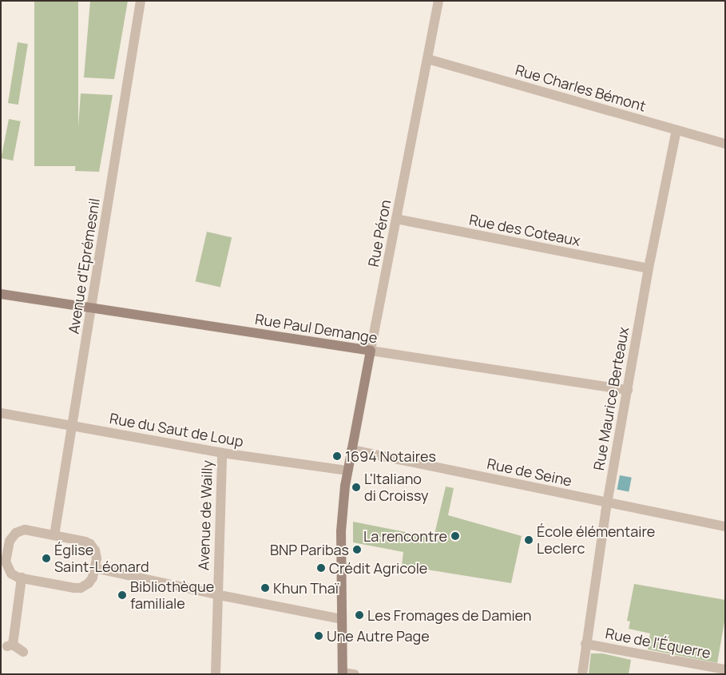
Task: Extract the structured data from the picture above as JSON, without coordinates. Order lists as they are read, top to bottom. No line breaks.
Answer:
{"streets":{"main road":["Rue Péron","Rue Paul Demange"],"street":["Rue Charles Bémont","Rue des Coteaux","Avenue d'Eprémesnil","Rue Maurice Berteaux","Rue du Saut de Loup","Rue de Seine","Avenue de Wailly","Rue de l'Équerre"]},"crossings":[["Rue Charles Bémont","Rue Péron"],["Rue Charles Bémont","Rue Maurice Berteaux"],["Rue des Coteaux","Rue Péron"],["Rue des Coteaux","Rue Maurice Berteaux"],["Rue Péron","Rue Paul Demange"],["Rue Péron","Rue du Saut de Loup"],["Rue Péron","Rue de Seine"],["Avenue d'Eprémesnil","Rue Paul Demange"],["Avenue d'Eprémesnil","Rue du Saut de Loup"],["Rue Paul Demange","Rue Maurice Berteaux"],["Rue Maurice Berteaux","Rue de Seine"],["Rue Maurice Berteaux","Rue de l'Équerre"],["Rue du Saut de Loup","Avenue de Wailly"]],"places":["1694 Notaires","L'Italiano di Croissy","La rencontre","École élémentaire Leclerc","BNP Paribas","Église Saint-Léonard","Crédit Agricole","Khun Thaï","Bibliothèque familiale","Les Fromages de Damien","Une Autre Page"]}
